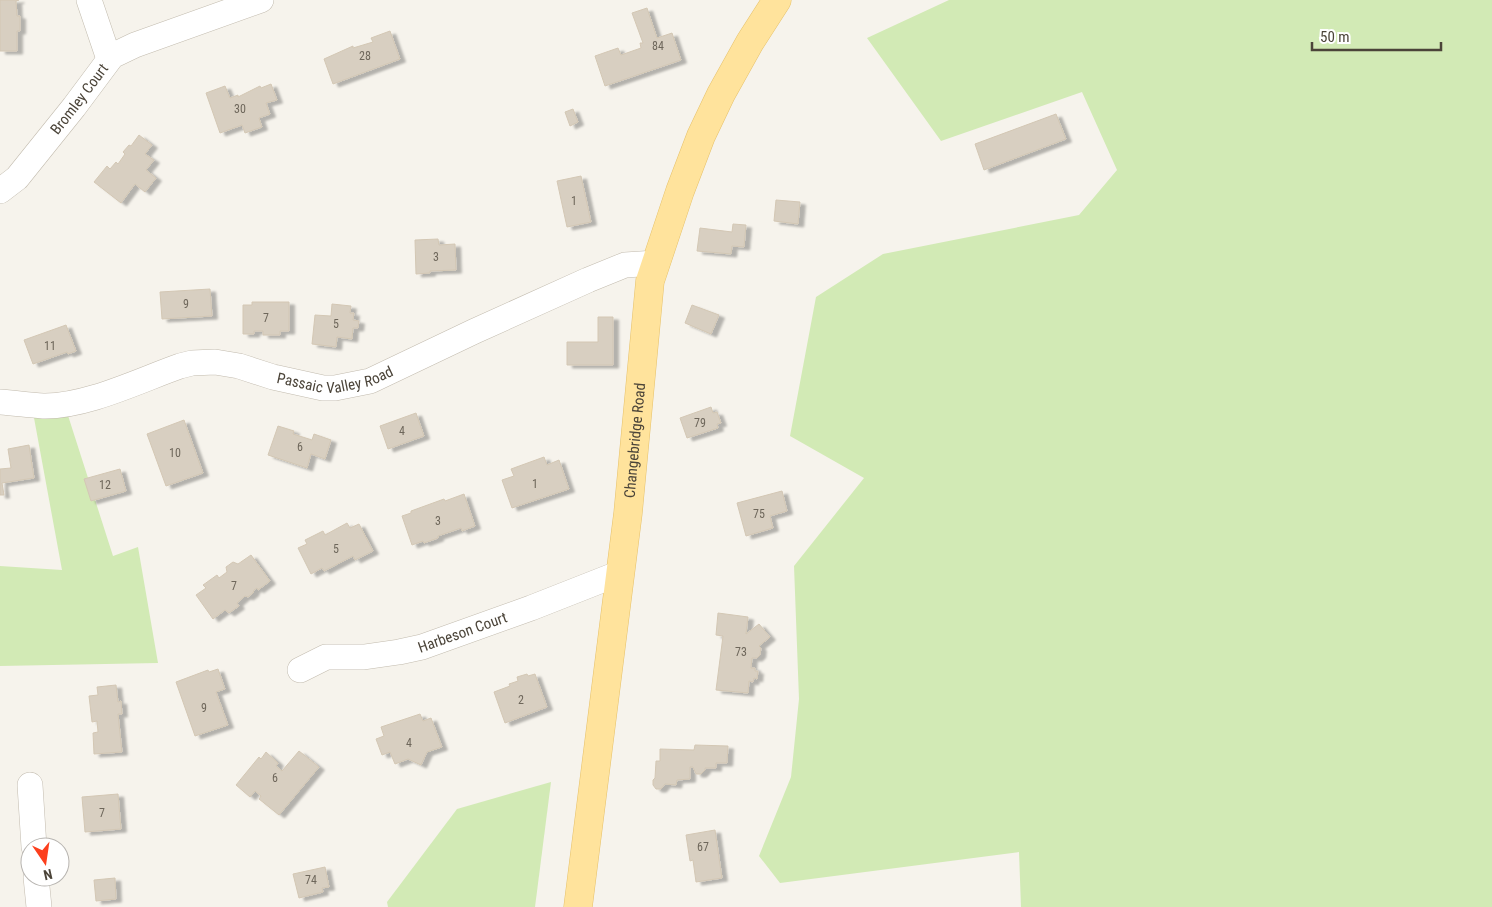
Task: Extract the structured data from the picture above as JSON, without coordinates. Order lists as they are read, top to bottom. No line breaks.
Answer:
{"streets":{"main road":["Changebridge Road"],"street":["Bromley Court","Passaic Valley Road","Harbeson Court"]},"crossings":[["Passaic Valley Road","Changebridge Road"],["Changebridge Road","Harbeson Court"]],"house_numbers":["84","28","30","1","3","9","7","5","11","79","4","6","10","1","12","75","3","5","7","73","2","9","4","6","7","67","74"],"scale_bar":"50 m","north":"bottom"}
